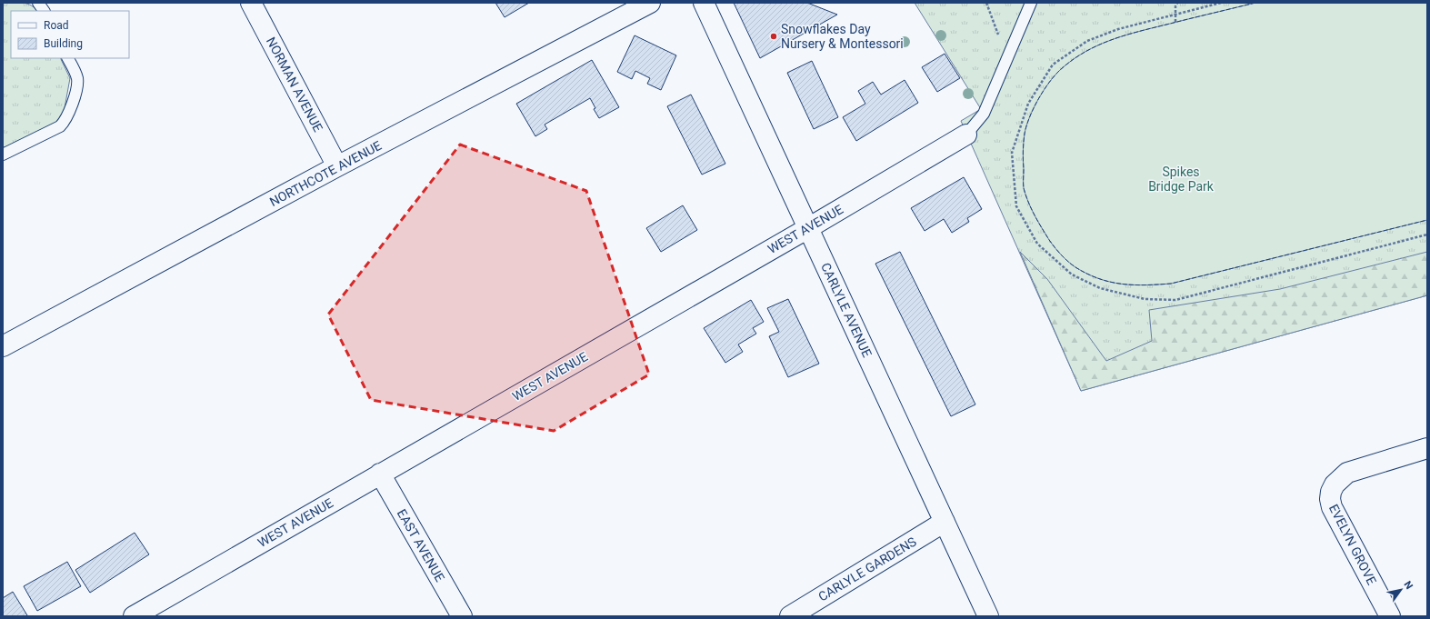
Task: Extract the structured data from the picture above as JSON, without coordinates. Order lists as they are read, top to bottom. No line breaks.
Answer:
{"streets":{"street":["NORMAN AVENUE","NORTHCOTE AVENUE","WEST AVENUE","CARLYLE AVENUE","EVELYN GROVE","EAST AVENUE","CARLYLE GARDENS"]},"crossings":[["NORMAN AVENUE","NORTHCOTE AVENUE"],["WEST AVENUE","CARLYLE AVENUE"],["WEST AVENUE","EAST AVENUE"],["CARLYLE AVENUE","CARLYLE GARDENS"]],"parks":["Spikes Bridge Park"],"places":["Snowflakes Day Nursery & Montessori"],"legend":["Road","Building"],"north":"top right"}
